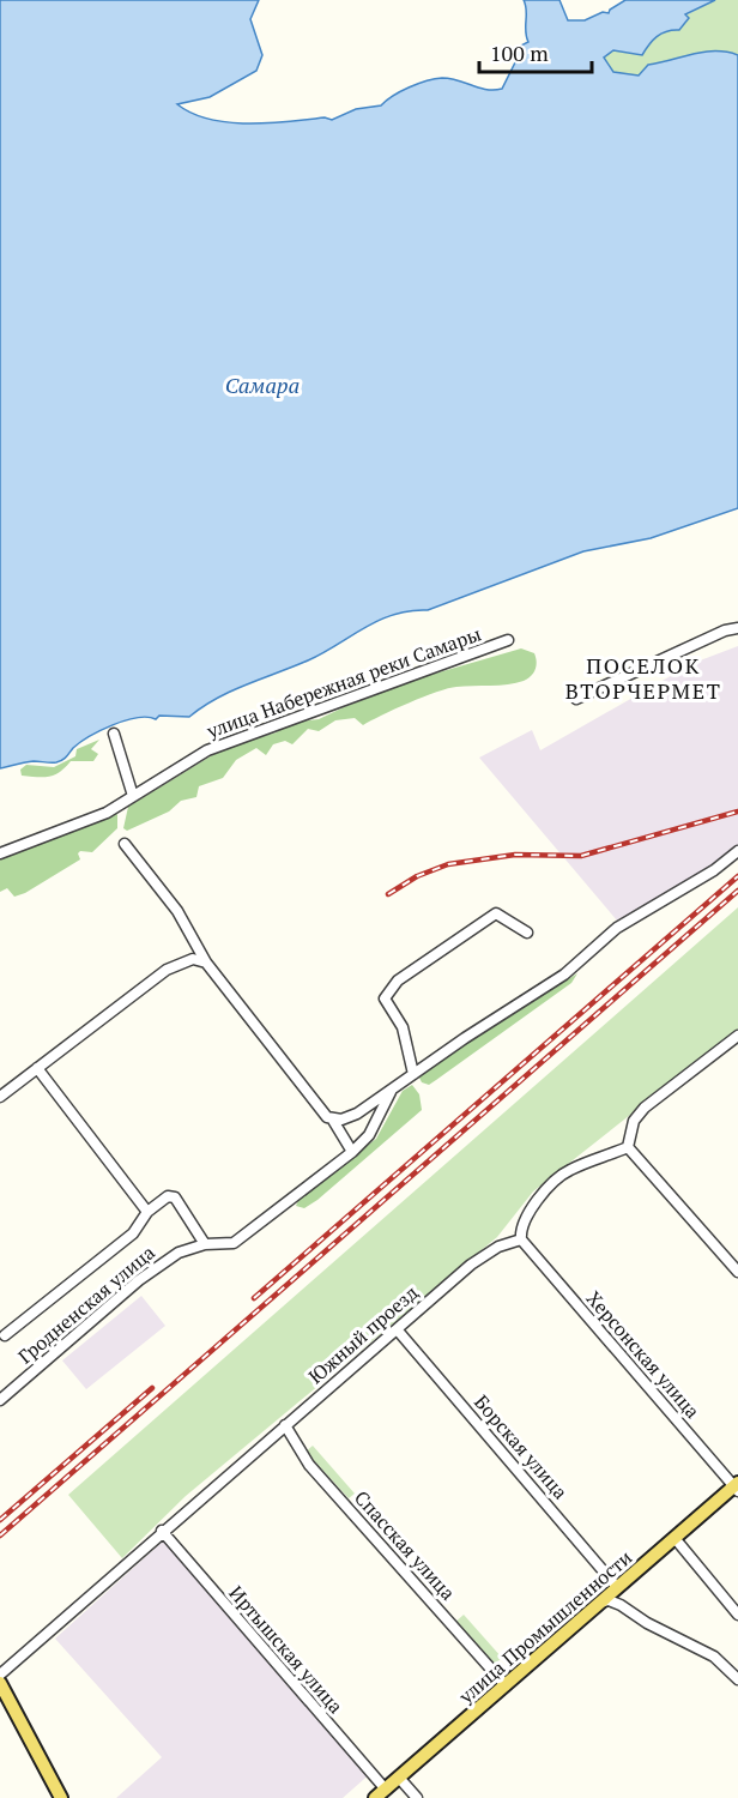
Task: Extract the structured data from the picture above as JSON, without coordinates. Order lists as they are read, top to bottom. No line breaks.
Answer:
{"streets":{"main road":["улица Промышленности"],"street":["улица Набережная реки Самары","Гродненская улица","Южный проезд","Херсонская улица","Борская улица","Спасская улица","Иртышская улица"]},"crossings":[["Южный проезд","Херсонская улица"],["Южный проезд","Борская улица"],["Южный проезд","Спасская улица"],["Южный проезд","Иртышская улица"],["Херсонская улица","улица Промышленности"],["Борская улица","улица Промышленности"],["Спасская улица","улица Промышленности"],["улица Промышленности","Иртышская улица"]],"districts":["ПОСЕЛОК ВТОРЧЕРМЕТ"],"water":["Самара"],"scale_bar":"100 m"}
